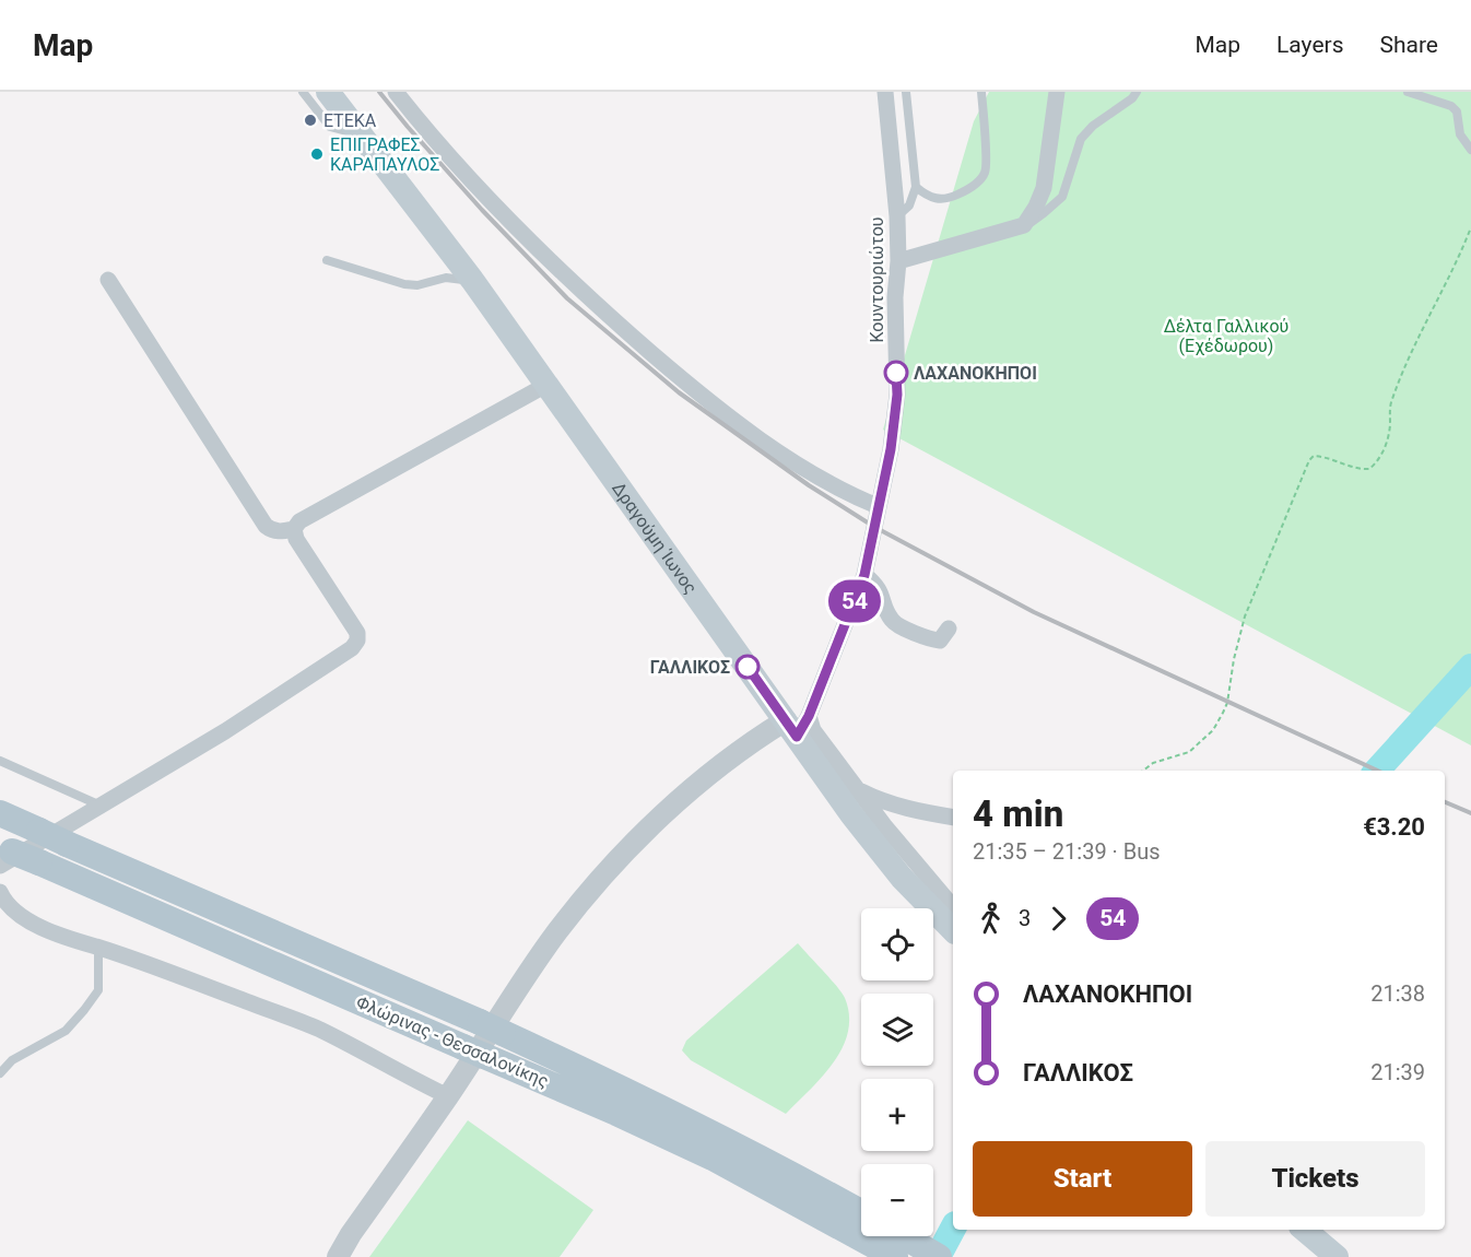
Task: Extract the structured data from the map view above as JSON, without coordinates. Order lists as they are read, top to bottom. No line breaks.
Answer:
{"streets":{"main road":["Δραγούμη Ίωνος","Φλώρινας - Θεσσαλονίκης"],"street":["Κουντουριώτου"]},"crossings":[["Κουντουριώτου","Δραγούμη Ίωνος"]],"parks":["Δέλτα Γαλλικού (Εχέδωρου)"],"places":["ΕΤΕΚΑ","ΕΠΙΓΡΑΦΕΣ ΚΑΡΑΠΑΥΛΟΣ","ΛΑΧΑΝΟΚΗΠΟΙ","ΓΑΛΛΙΚΟΣ"],"lines":["bus line 54"],"page":{"header":"Map","nav":["Map","Layers","Share"],"on_map":"54","heading":["4 min","21:35 – 21:39 · Bus","€3.20"],"legs":["3","54"],"map_buttons":["+","−"],"list":[{"name":"ΛΑΧΑΝΟΚΗΠΟΙ","value":"21:38"},{"name":"ΓΑΛΛΙΚΟΣ","value":"21:39"}],"buttons":["Start","Tickets"]}}
